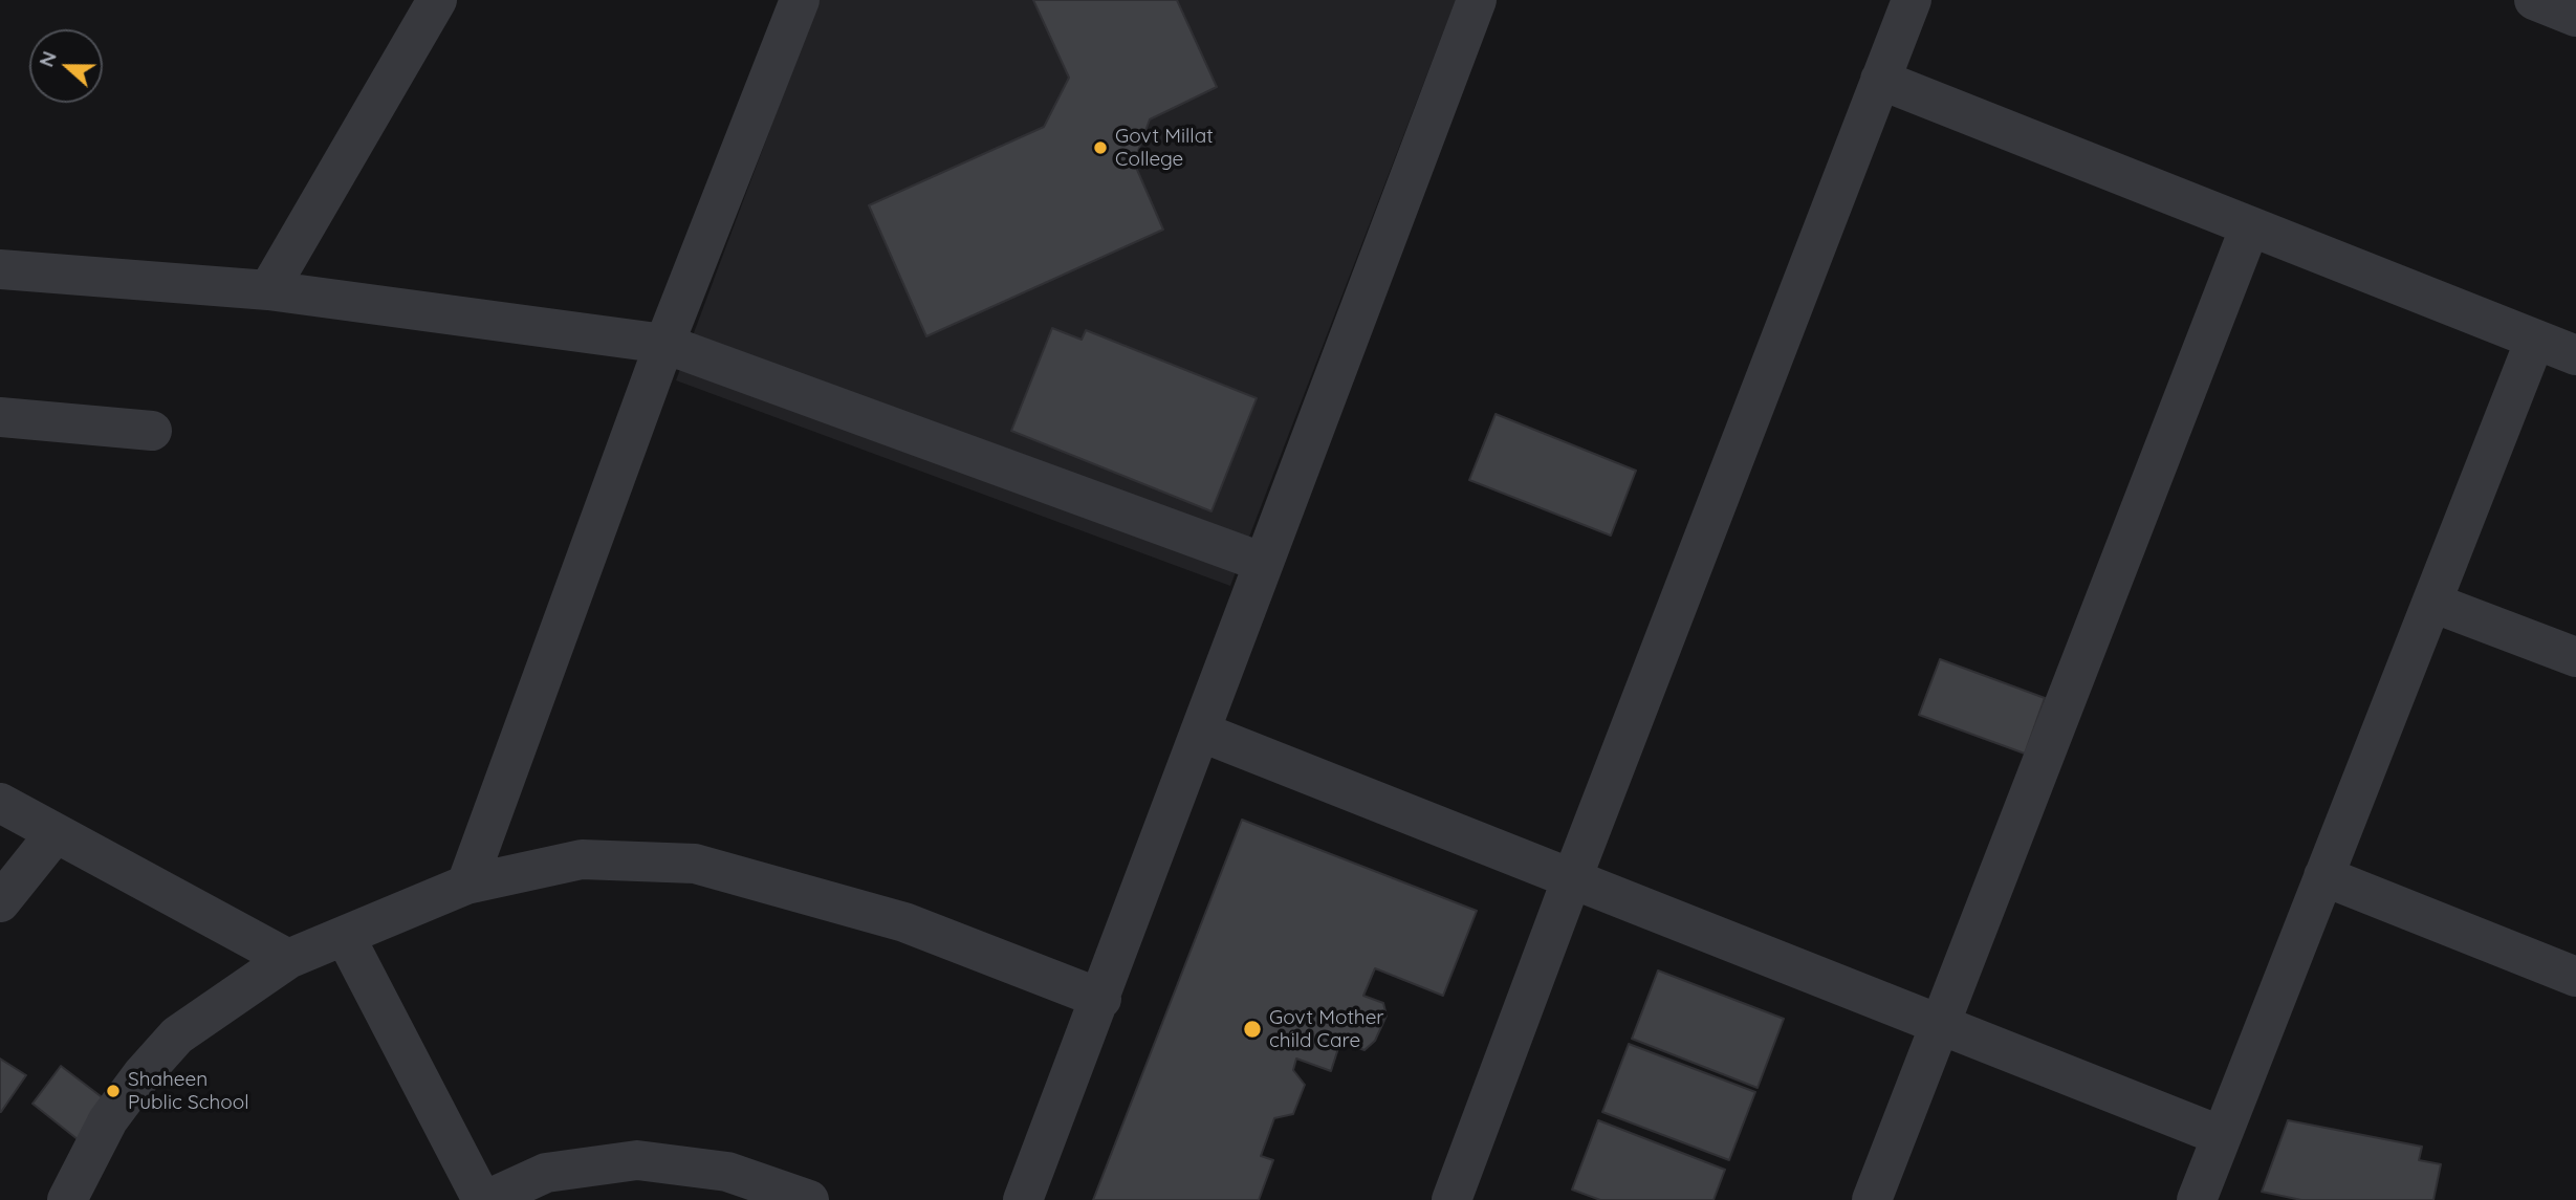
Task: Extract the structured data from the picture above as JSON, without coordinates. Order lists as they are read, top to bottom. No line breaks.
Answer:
{"places":["Govt Millat College","Govt Mother child Care","Shaheen Public School"],"north":"left"}
